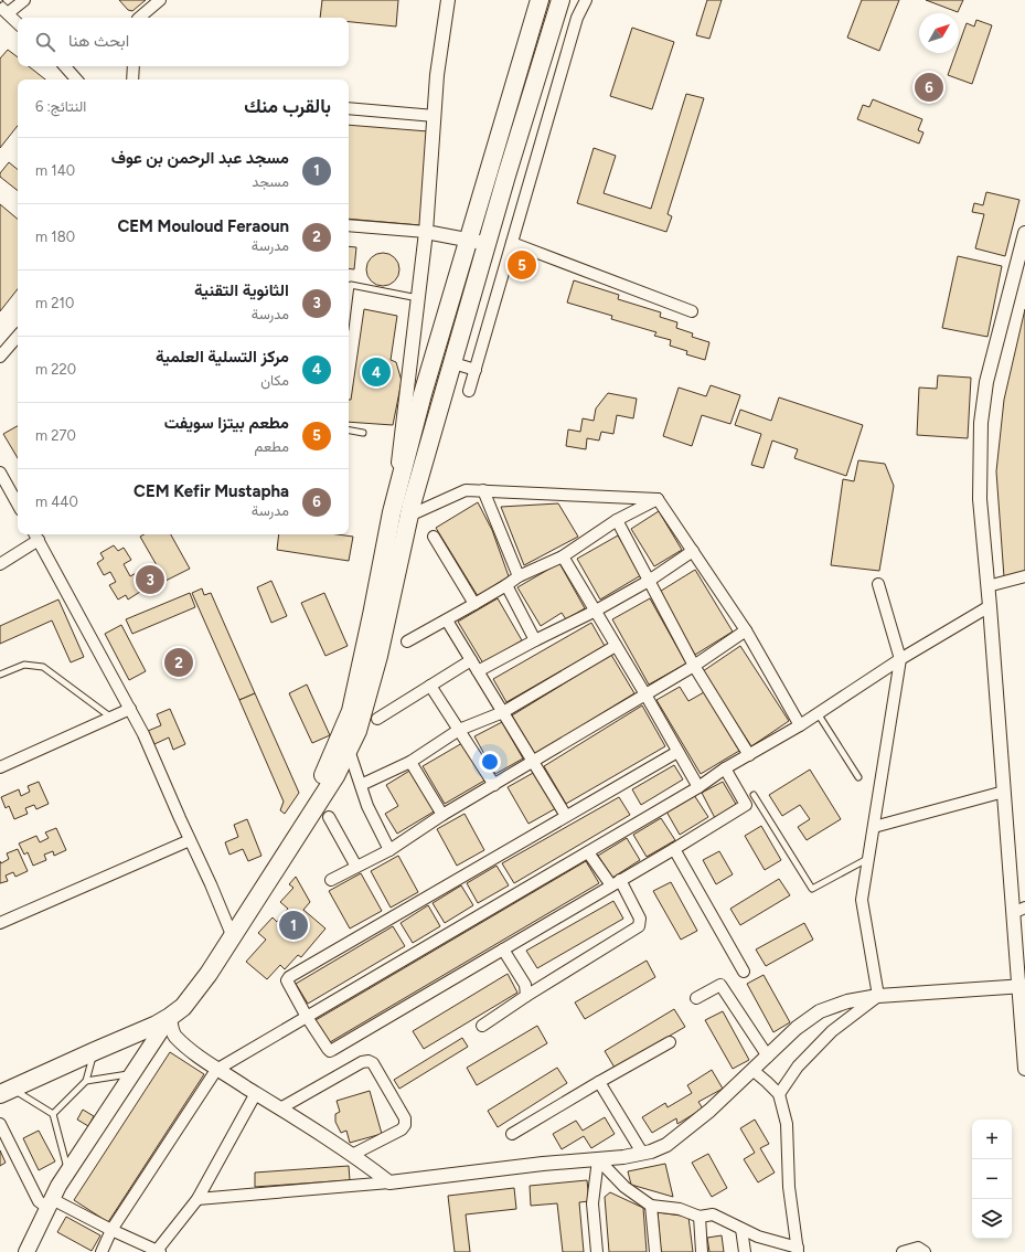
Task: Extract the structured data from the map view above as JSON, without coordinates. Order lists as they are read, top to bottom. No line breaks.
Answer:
{"north":"top right","page":{"search":"ابحث هنا","pins":["6","5","4","3","2","1"],"heading":["بالقرب منك","النتائج: 6"],"list":[{"mark":"1","name":"مسجد عبد الرحمن بن عوف","note":"مسجد","value":"140 m"},{"mark":"2","name":"CEM Mouloud Feraoun","note":"مدرسة","value":"180 m"},{"mark":"3","name":"الثانوية التقنية","note":"مدرسة","value":"210 m"},{"mark":"4","name":"مركز التسلية العلمية","note":"مكان","value":"220 m"},{"mark":"5","name":"مطعم بيتزا سويفت","note":"مطعم","value":"270 m"},{"mark":"6","name":"CEM Kefir Mustapha","note":"مدرسة","value":"440 m"}],"map_buttons":["+","−"]}}
